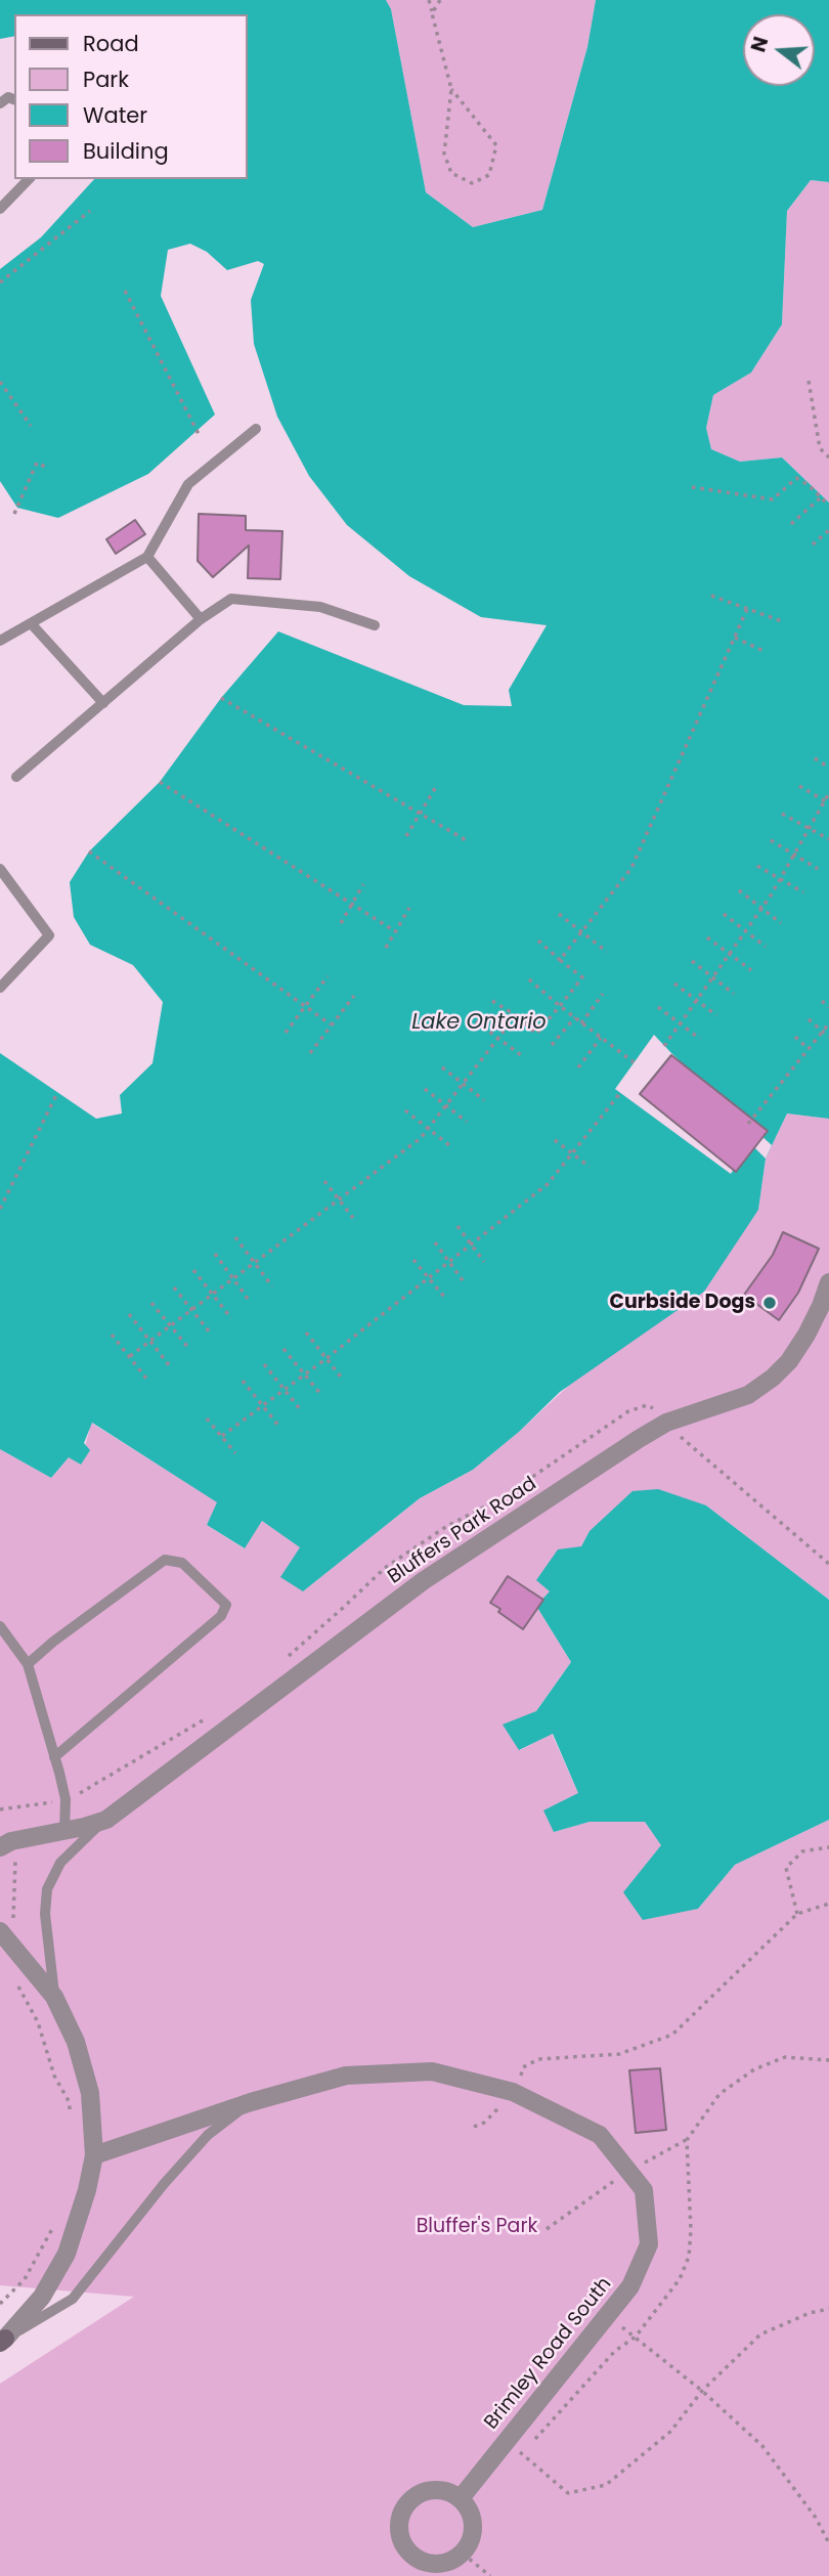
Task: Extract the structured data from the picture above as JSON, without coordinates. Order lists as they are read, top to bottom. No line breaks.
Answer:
{"streets":{"street":["Bluffers Park Road","Brimley Road South"]},"crossings":[["Bluffers Park Road","Brimley Road South"]],"water":["Lake Ontario"],"parks":["Bluffer's Park"],"places":["Curbside Dogs"],"legend":["Road","Park","Water","Building"],"north":"left"}
